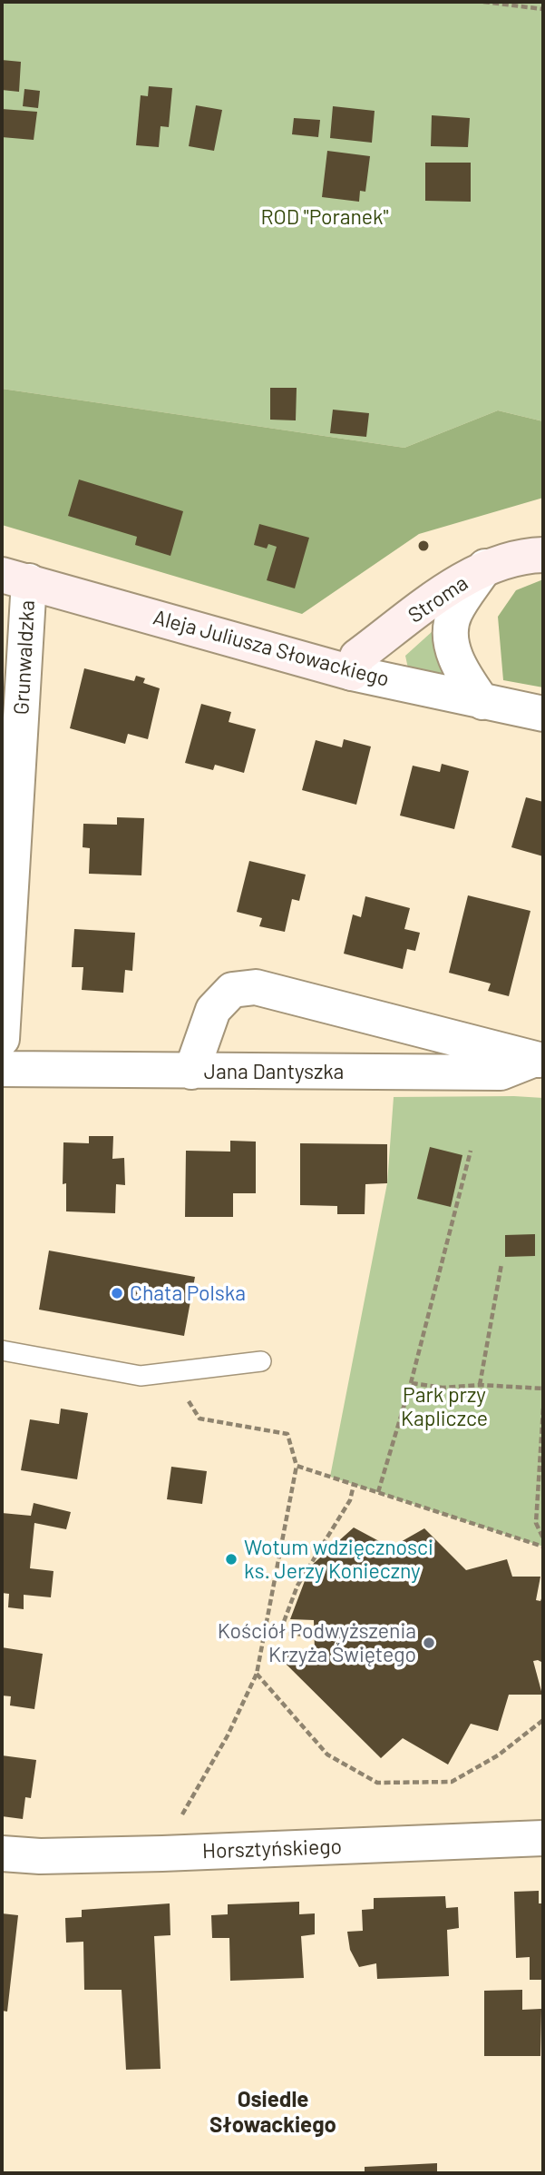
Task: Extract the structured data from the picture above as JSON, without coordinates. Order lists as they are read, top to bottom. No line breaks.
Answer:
{"streets":{"street":["Stroma","Aleja Juliusza Słowackiego","Grunwaldzka","Jana Dantyszka","Horsztyńskiego"]},"crossings":[["Stroma","Aleja Juliusza Słowackiego"],["Aleja Juliusza Słowackiego","Grunwaldzka"]],"districts":["Osiedle Słowackiego"],"parks":["ROD \"Poranek\"","Park przy Kapliczce"],"places":["Chata Polska","Wotum wdzięcznosci ks. Jerzy Konieczny","Kościół Podwyższenia Krzyża Świętego"]}
